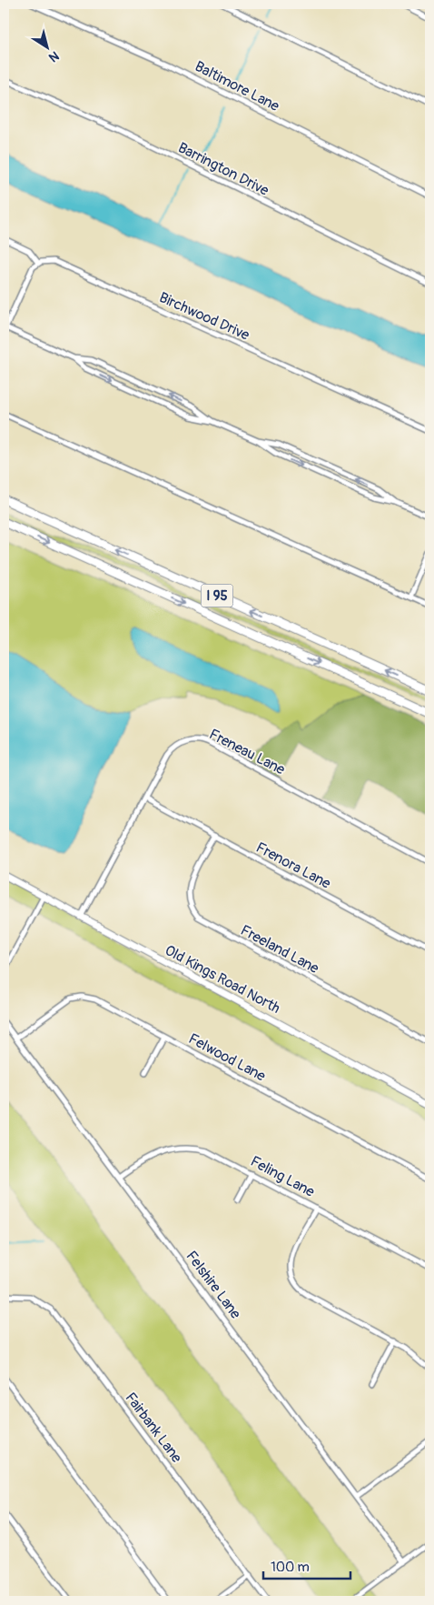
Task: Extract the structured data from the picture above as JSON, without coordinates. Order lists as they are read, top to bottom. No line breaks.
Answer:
{"streets":{"highway":["I 95"],"street":["Baltimore Lane","Barrington Drive","Birchwood Drive","Freneau Lane","Frenora Lane","Freeland Lane","Old Kings Road North","Felwood Lane","Feling Lane","Felshire Lane","Fairbank Lane"]},"crossings":[["Freneau Lane","Frenora Lane"],["Freneau Lane","Old Kings Road North"],["Frenora Lane","Freeland Lane"],["Felwood Lane","Felshire Lane"],["Feling Lane","Felshire Lane"]],"scale_bar":"100 m","north":"bottom right"}
